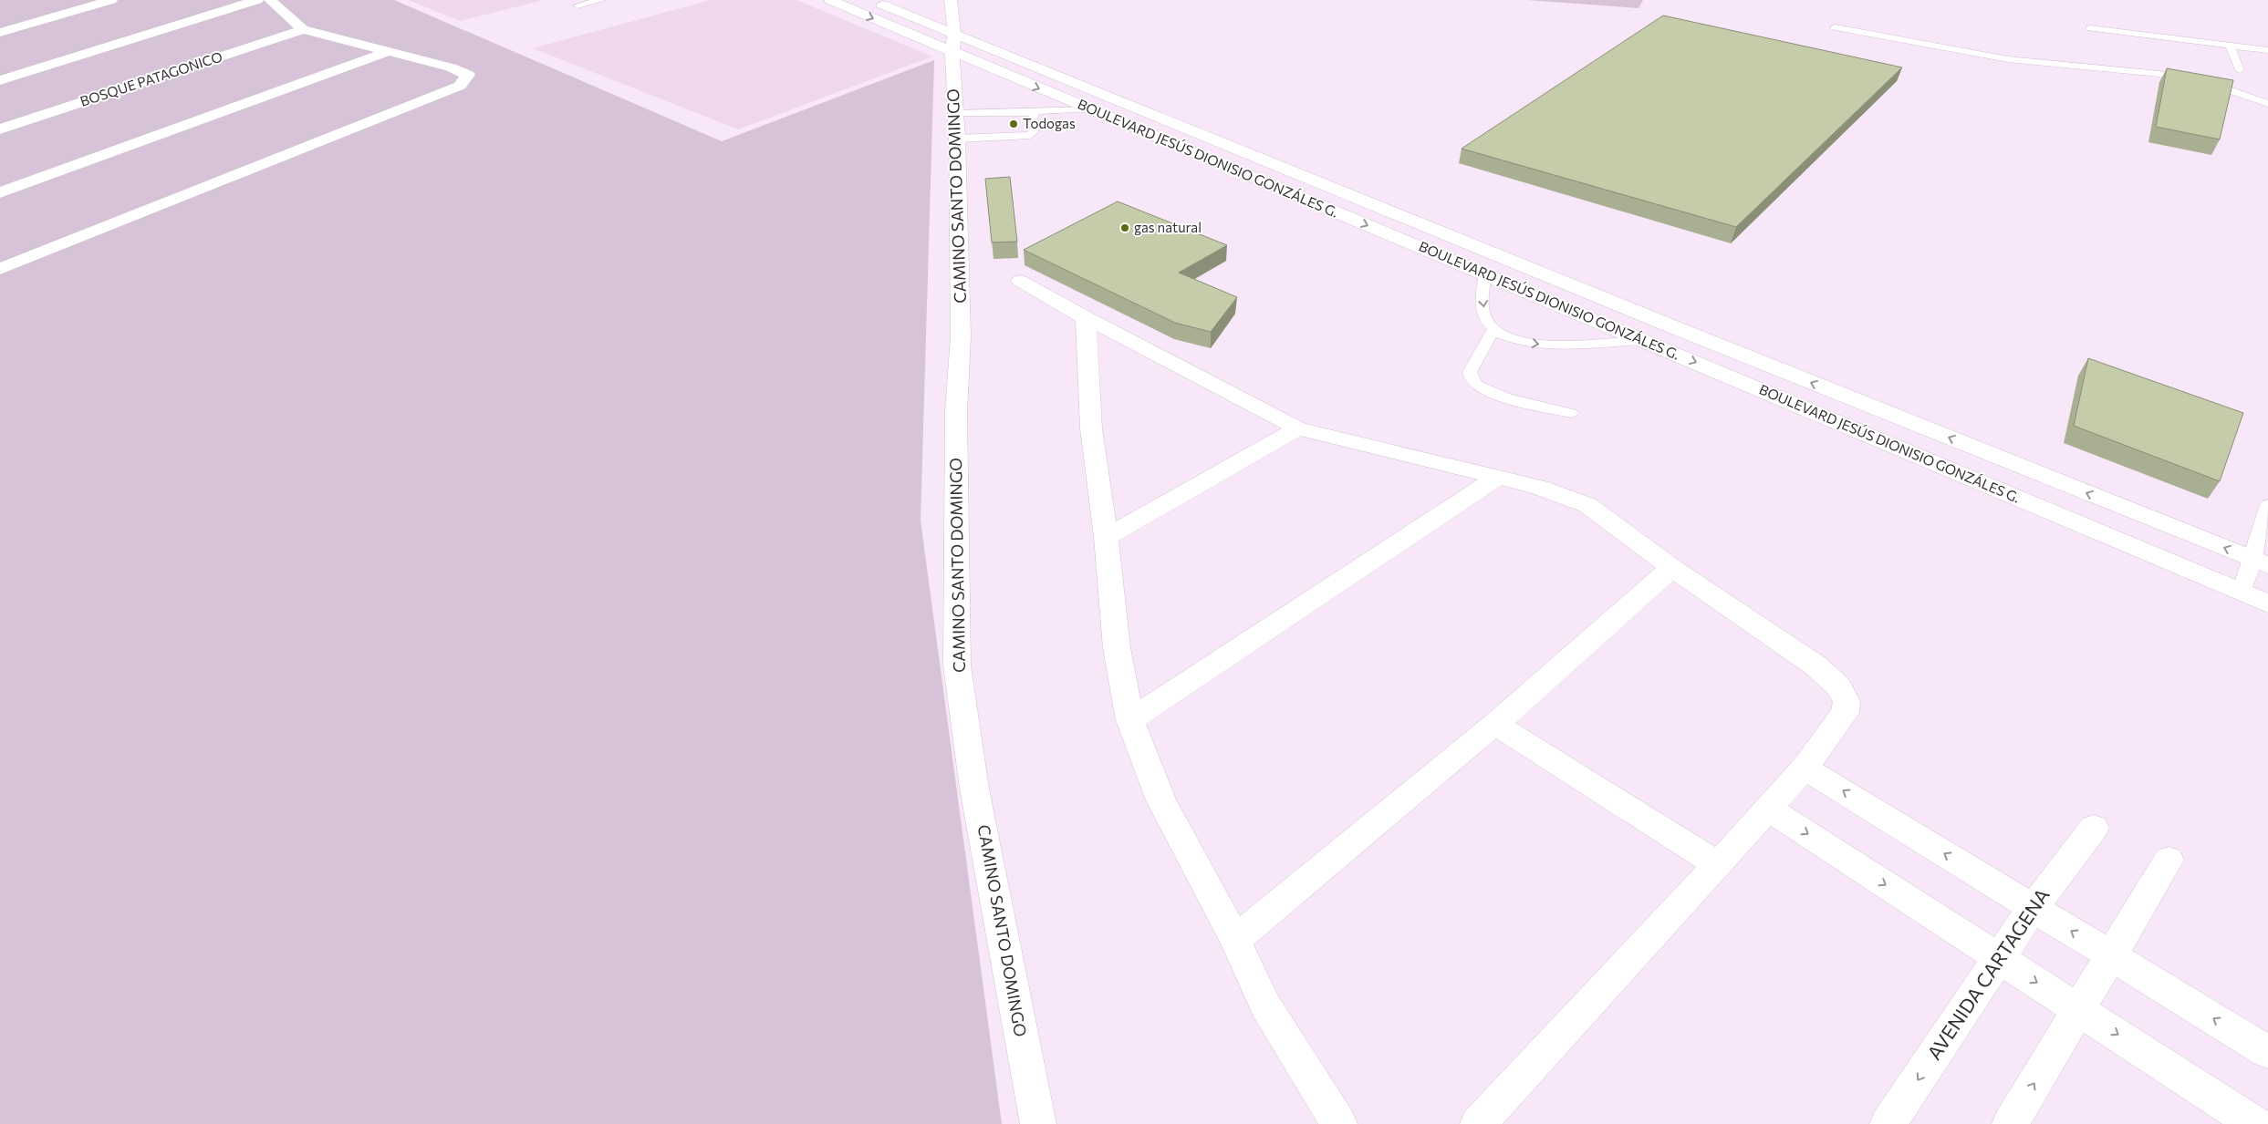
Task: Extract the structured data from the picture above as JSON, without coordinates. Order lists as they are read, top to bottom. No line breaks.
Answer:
{"streets":{"street":["BOSQUE PATAGONICO","BOULEVARD JESÚS DIONISIO GONZÁLES G.","CAMINO SANTO DOMINGO","AVENIDA CARTAGENA"]},"crossings":[["BOULEVARD JESÚS DIONISIO GONZÁLES G.","CAMINO SANTO DOMINGO"]],"places":["Todogas","gas natural"]}
